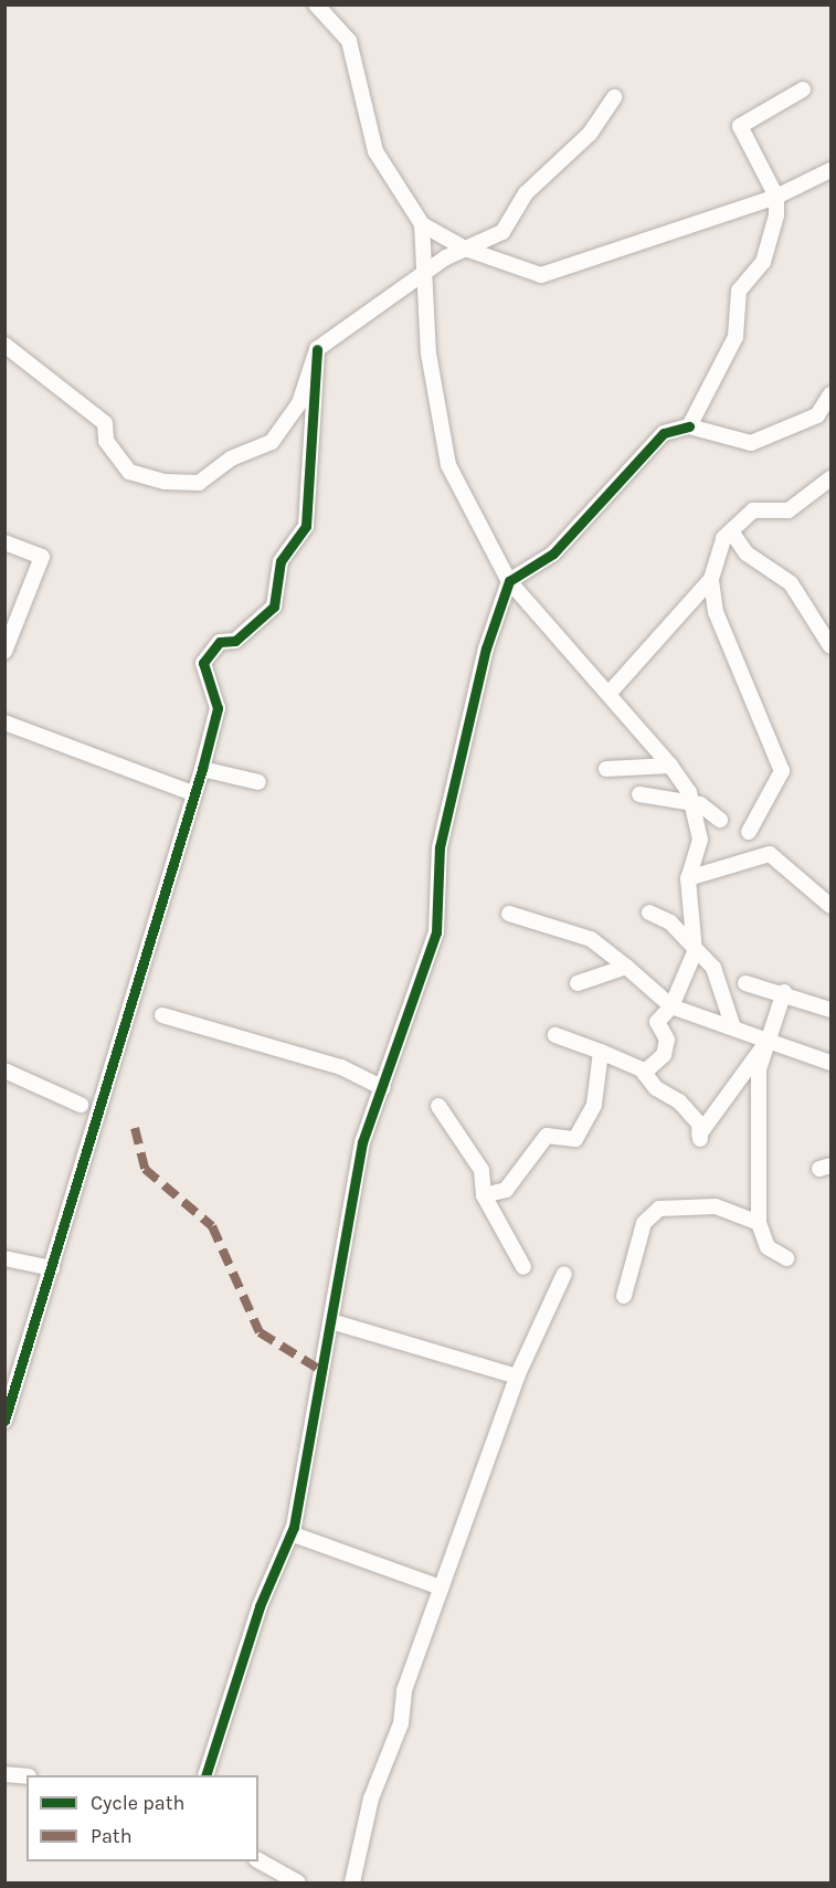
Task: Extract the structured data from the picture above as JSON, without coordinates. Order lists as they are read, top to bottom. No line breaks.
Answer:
{"legend":["Cycle path","Path"]}
